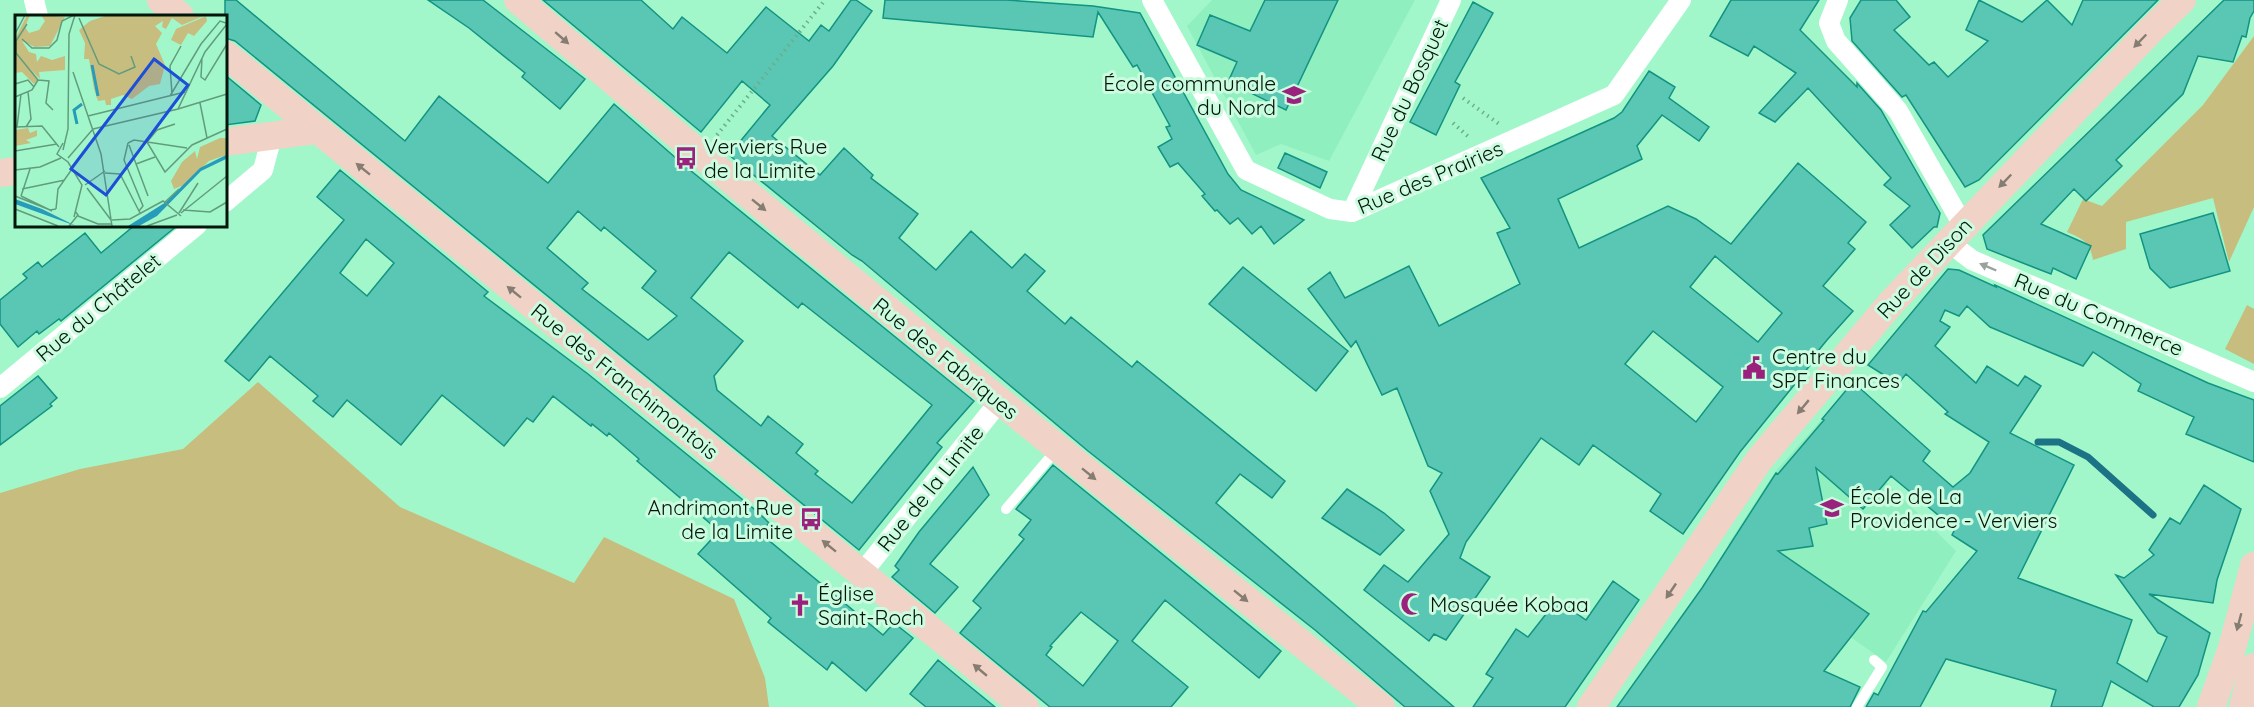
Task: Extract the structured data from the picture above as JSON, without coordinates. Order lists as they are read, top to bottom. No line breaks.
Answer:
{"streets":{"street":["Rue du Bosquet","Rue des Prairies","Rue de Dison","Rue du Châtelet","Rue du Commerce","Rue des Fabriques","Rue des Franchimontois","Rue de la Limite"]},"crossings":[["Rue du Bosquet","Rue des Prairies"],["Rue de Dison","Rue du Commerce"],["Rue des Fabriques","Rue de la Limite"],["Rue des Franchimontois","Rue de la Limite"]],"one_way":["Rue de Dison","Rue du Commerce","Rue des Fabriques","Rue des Franchimontois"],"places":{"school or university":["École communale du Nord","École de La Providence - Verviers"],"bus stop":["Verviers Rue de la Limite","Andrimont Rue de la Limite"],"public building":["Centre du SPF Finances"],"mosque":["Mosquée Kobaa"],"church":["Église Saint-Roch"]}}
